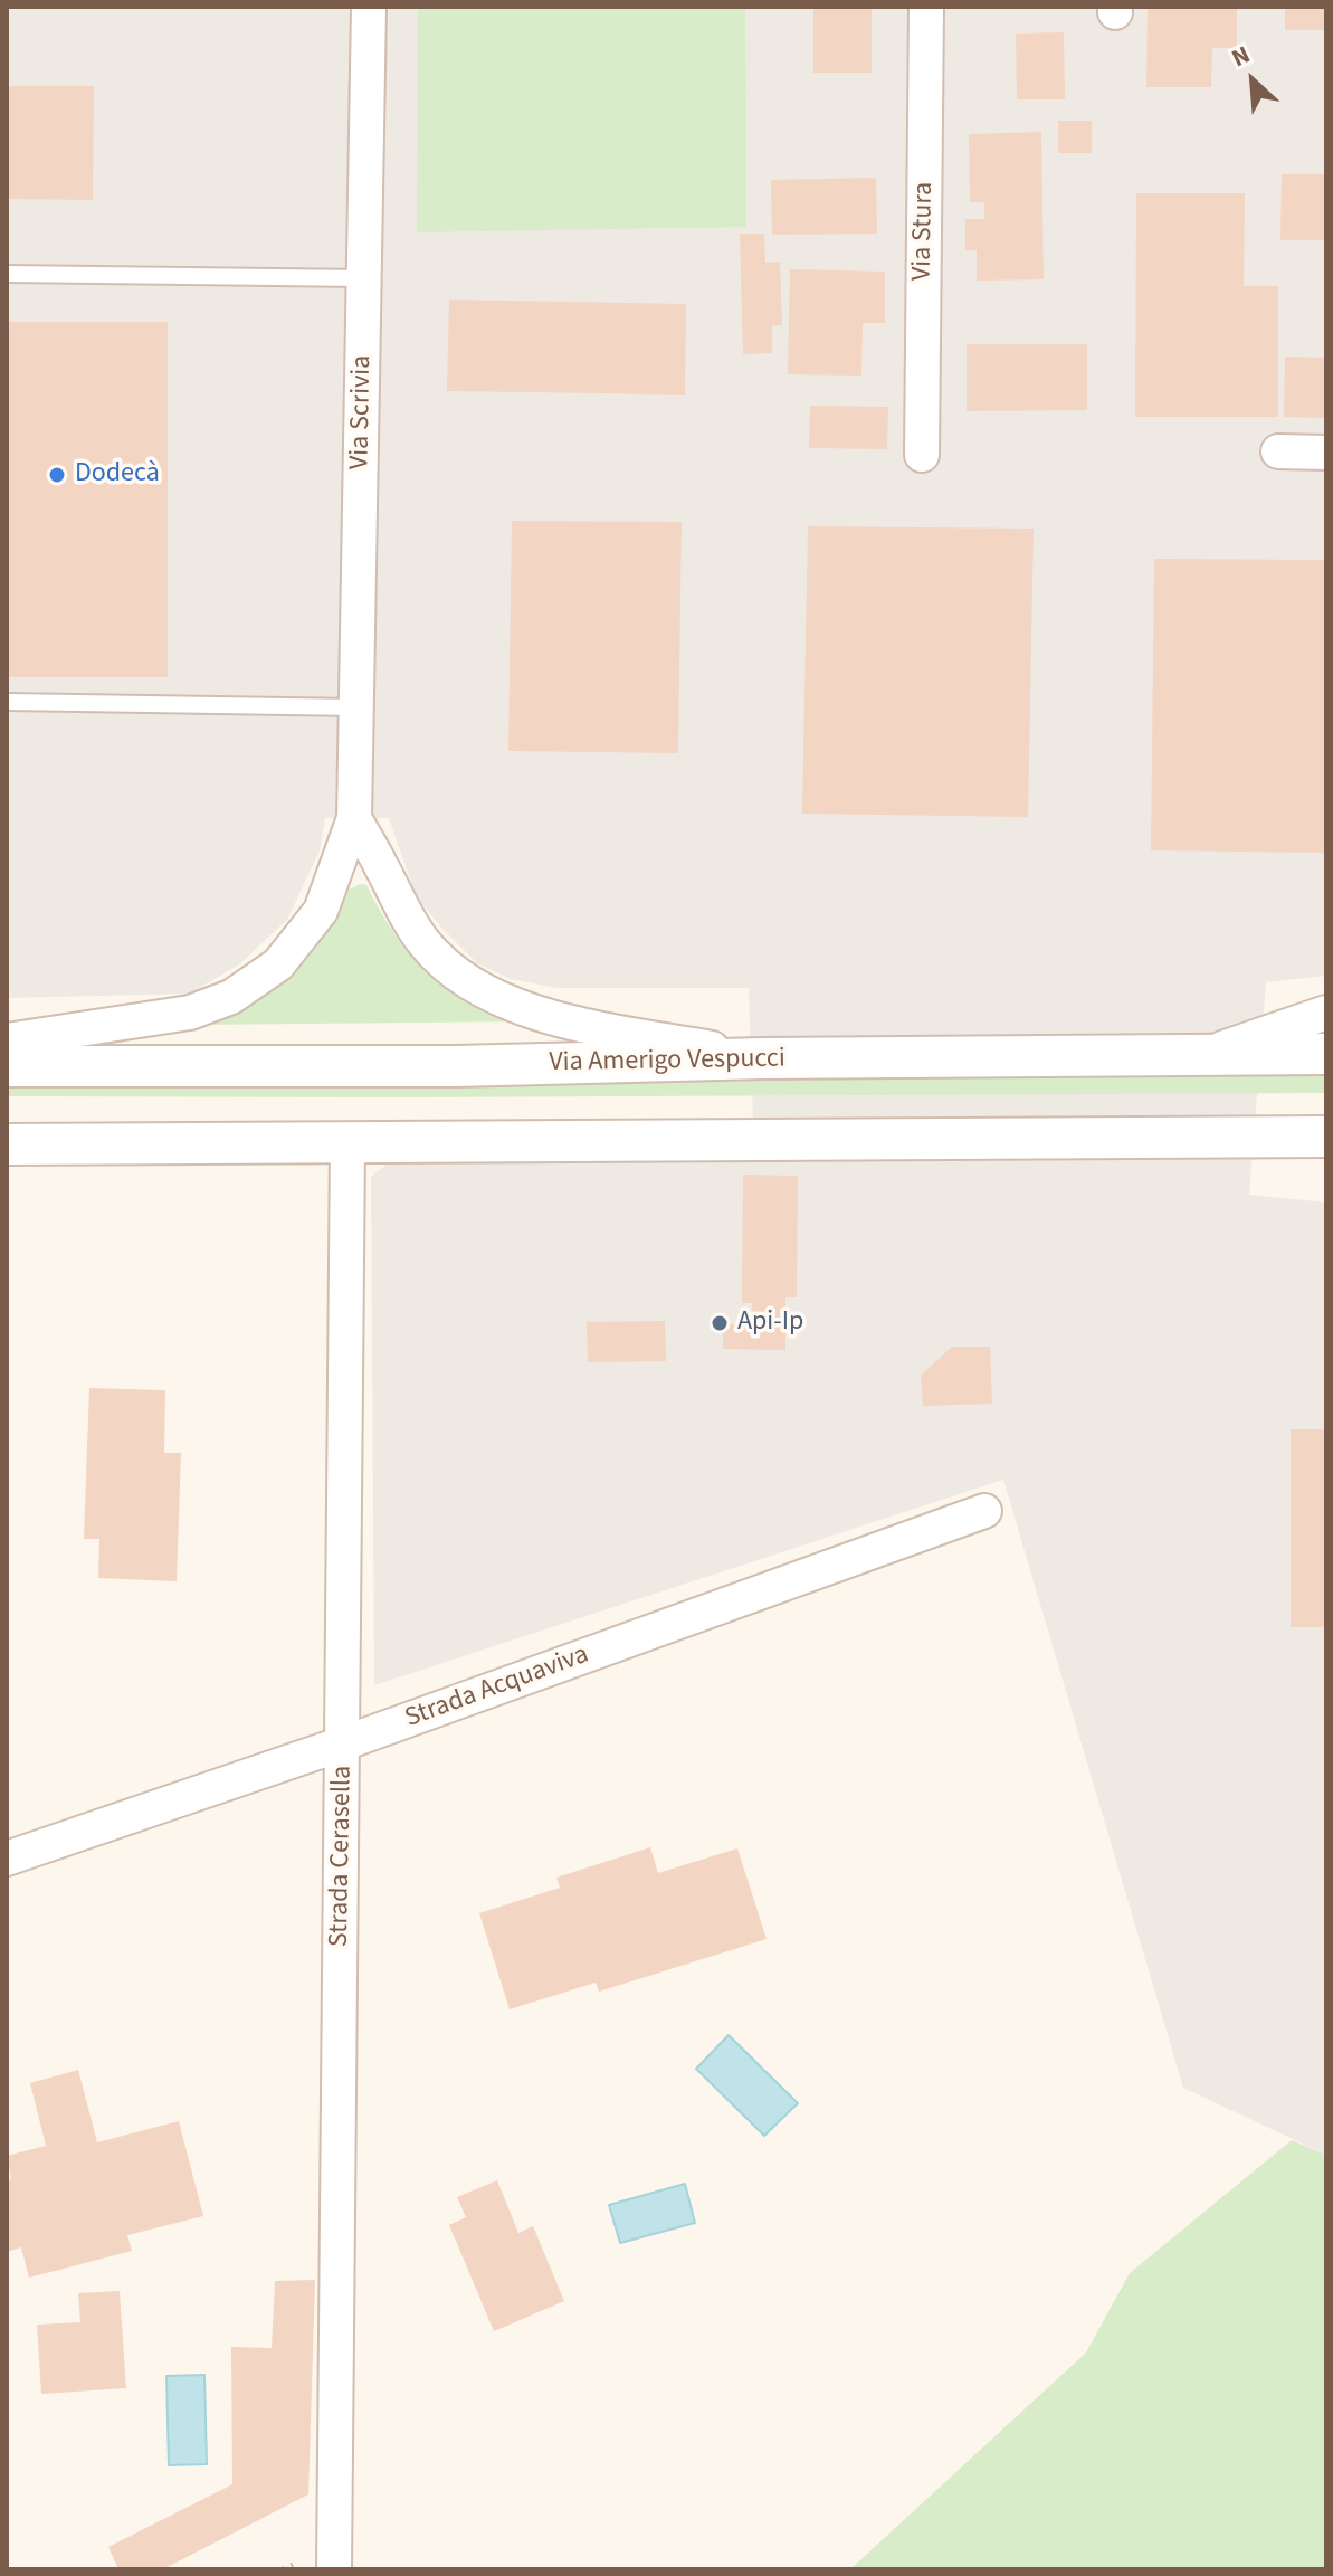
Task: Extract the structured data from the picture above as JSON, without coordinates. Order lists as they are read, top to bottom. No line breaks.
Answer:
{"streets":{"street":["Via Stura","Via Scrivia","Via Amerigo Vespucci","Strada Acquaviva","Strada Cerasella"]},"crossings":[["Strada Acquaviva","Strada Cerasella"]],"places":["Dodecà","Api-Ip"],"north":"top left"}
